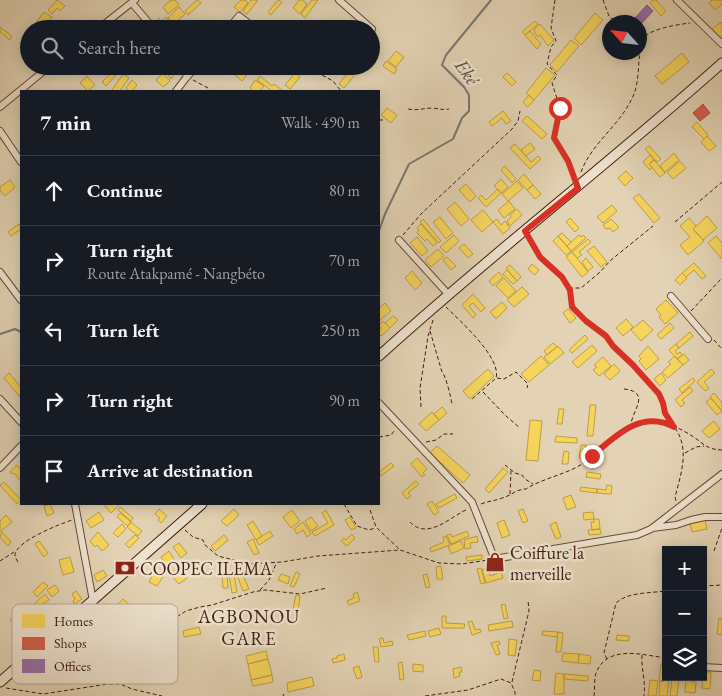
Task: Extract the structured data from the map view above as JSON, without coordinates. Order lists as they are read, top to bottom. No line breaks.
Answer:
{"districts":["AGBONOU GARE"],"water":["Eké"],"places":{"shop":["Coiffure la merveille"],"bank":["COOPEC ILEMA"]},"legend":["Homes","Shops","Offices"],"north":"top left","page":{"search":"Search here","heading":["7 min","Walk · 490 m"],"list":[["Continue","80 m"],["Turn right","Route Atakpamé - Nangbéto","70 m"],["Turn left","250 m"],["Turn right","90 m"],"Arrive at destination"],"map_buttons":["+","−"]}}
